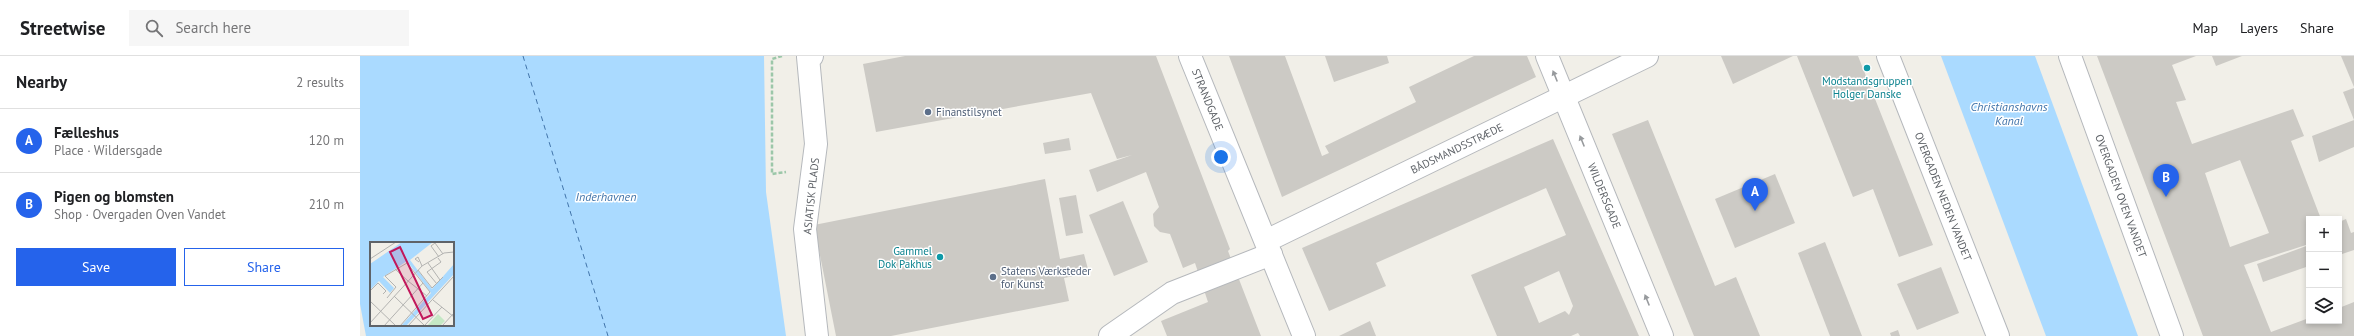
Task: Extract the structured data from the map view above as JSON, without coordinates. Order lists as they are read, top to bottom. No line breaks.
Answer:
{"streets":{"street":["STRANDGADE","BÅDSMANDSSTRÆDE","ASIATISK PLADS","WILDERSGADE","OVERGADEN NEDEN VANDET","OVERGADEN OVEN VANDET"]},"crossings":[["STRANDGADE","BÅDSMANDSSTRÆDE"],["BÅDSMANDSSTRÆDE","WILDERSGADE"]],"one_way":["WILDERSGADE"],"water":["Christianshavns Kanal","Inderhavnen"],"places":["Modstandsgruppen Holger Danske","Finanstilsynet","Gammel Dok Pakhus","Statens Værksteder for Kunst"],"page":{"header":"Streetwise","search":"Search here","nav":["Map","Layers","Share"],"heading":["Nearby","2 results"],"list":[{"mark":"A","name":"Fælleshus","note":"Place · Wildersgade","value":"120 m"},{"mark":"B","name":"Pigen og blomsten","note":"Shop · Overgaden Oven Vandet","value":"210 m"}],"pins":["B","A"],"map_buttons":["+","−"],"buttons":["Save","Share"]}}
